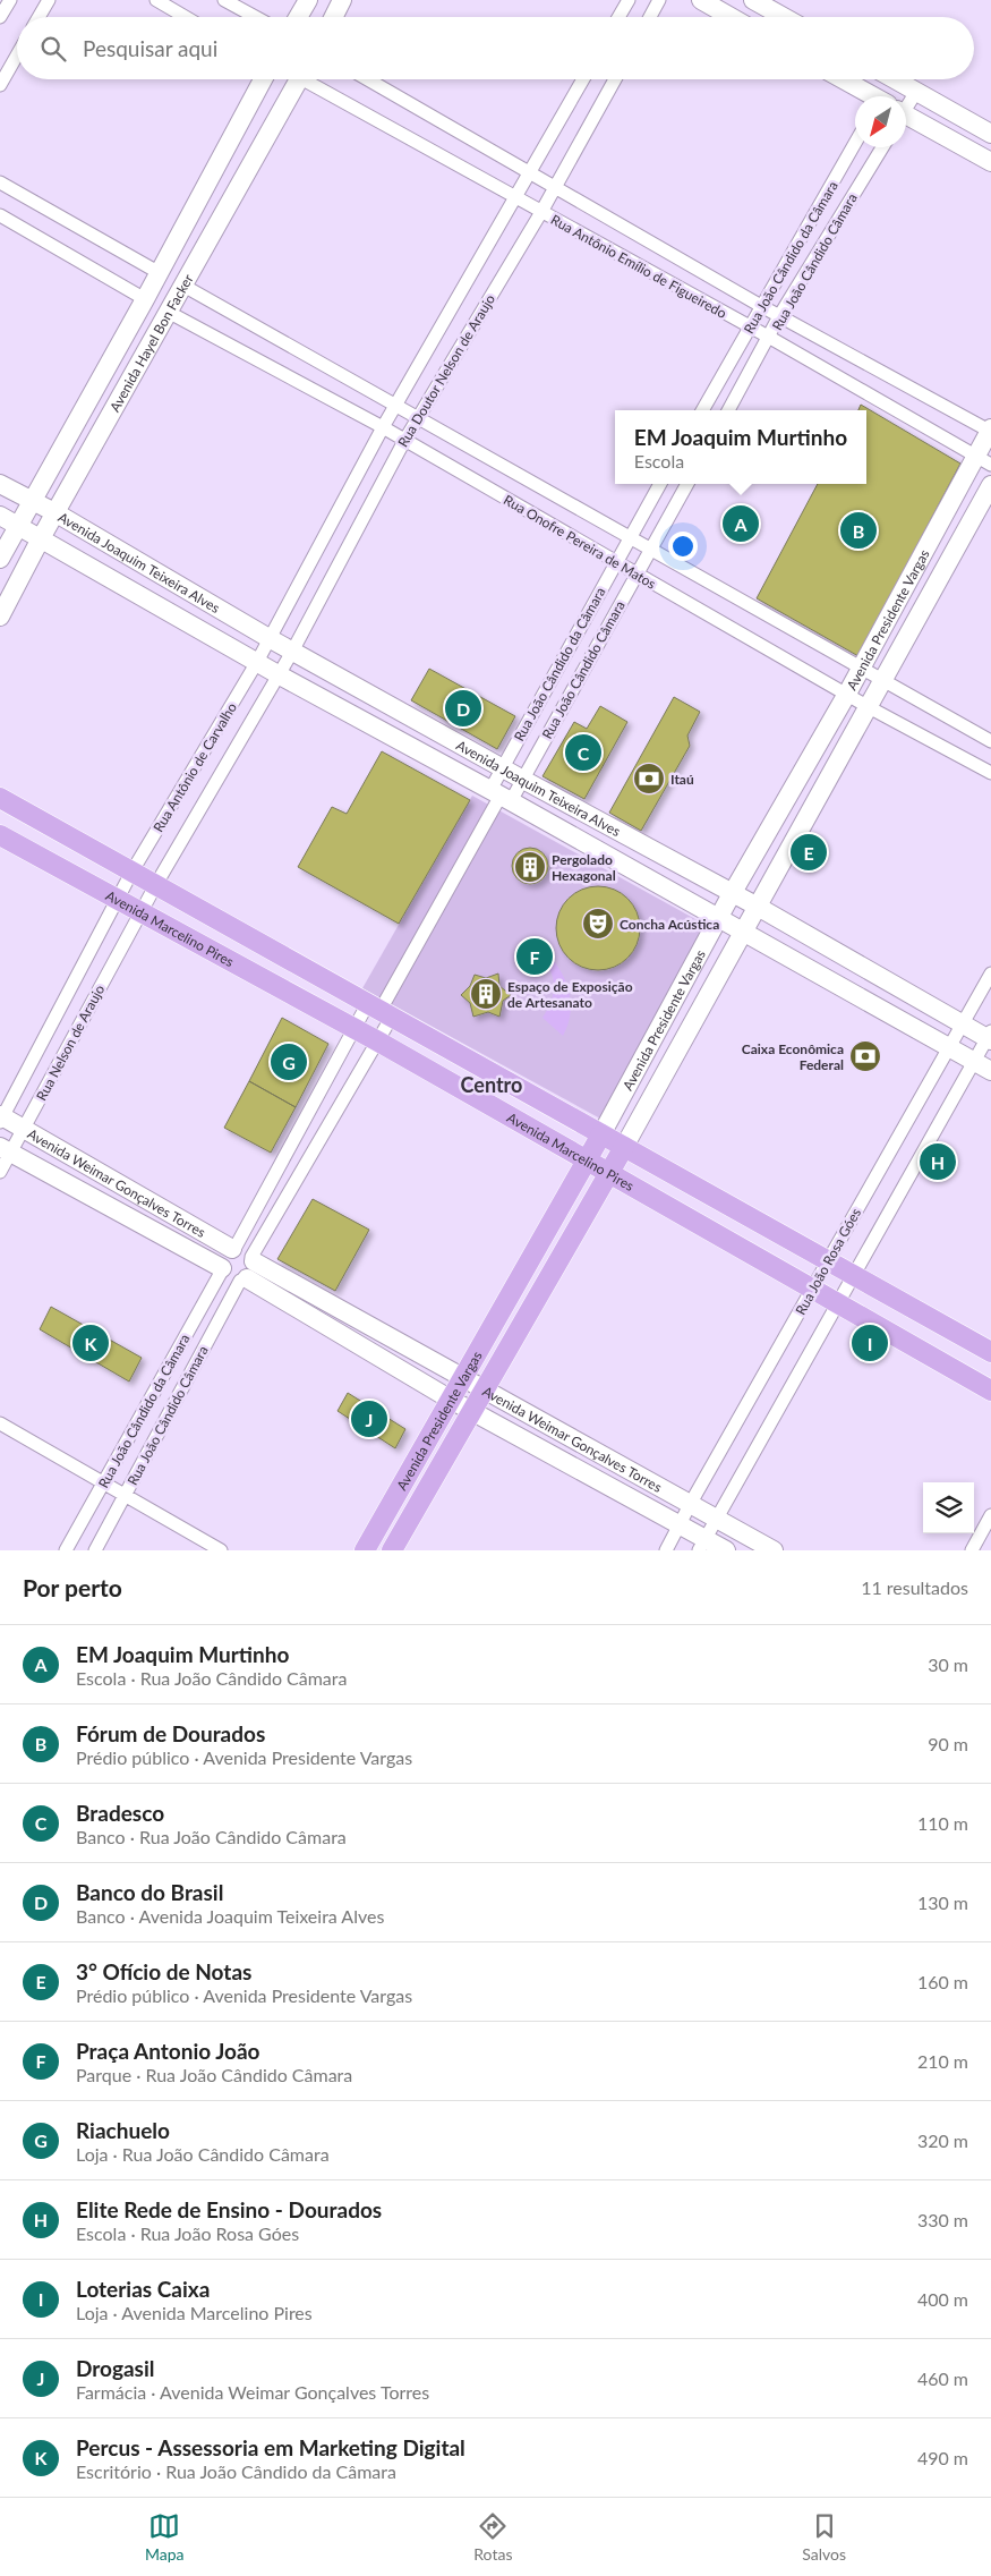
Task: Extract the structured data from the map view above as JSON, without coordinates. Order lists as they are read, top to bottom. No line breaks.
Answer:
{"streets":{"main road":["Avenida Hayel Bon Facker","Avenida Joaquim Teixeira Alves","Avenida Presidente Vargas","Avenida Marcelino Pires","Avenida Weimar Gonçalves Torres"],"street":["Rua João Cândido da Câmara","Rua João Cândido Câmara","Rua Antônio Emílio de Figueiredo","Rua Doutor Nelson de Araujo","Rua Onofre Pereira de Matos","Rua Antônio de Carvalho","Rua Nelson de Araujo","Rua João Rosa Góes"]},"crossings":[["Rua João Cândido da Câmara","Rua João Cândido Câmara"],["Rua João Cândido da Câmara","Rua Antônio Emílio de Figueiredo"],["Rua João Cândido da Câmara","Rua Onofre Pereira de Matos"],["Rua João Cândido da Câmara","Avenida Joaquim Teixeira Alves"],["Rua João Cândido da Câmara","Avenida Weimar Gonçalves Torres"],["Rua João Cândido Câmara","Rua Antônio Emílio de Figueiredo"],["Rua João Cândido Câmara","Rua Onofre Pereira de Matos"],["Rua João Cândido Câmara","Avenida Joaquim Teixeira Alves"],["Rua João Cândido Câmara","Avenida Marcelino Pires"],["Rua João Cândido Câmara","Avenida Weimar Gonçalves Torres"],["Rua Antônio Emílio de Figueiredo","Rua Doutor Nelson de Araujo"],["Rua Antônio Emílio de Figueiredo","Avenida Presidente Vargas"],["Avenida Hayel Bon Facker","Rua Onofre Pereira de Matos"],["Avenida Hayel Bon Facker","Avenida Joaquim Teixeira Alves"],["Rua Doutor Nelson de Araujo","Rua Onofre Pereira de Matos"],["Rua Doutor Nelson de Araujo","Avenida Joaquim Teixeira Alves"],["Rua Doutor Nelson de Araujo","Rua Antônio de Carvalho"],["Rua Onofre Pereira de Matos","Avenida Presidente Vargas"],["Avenida Joaquim Teixeira Alves","Avenida Presidente Vargas"],["Avenida Joaquim Teixeira Alves","Rua Antônio de Carvalho"],["Avenida Joaquim Teixeira Alves","Rua João Rosa Góes"],["Avenida Presidente Vargas","Avenida Marcelino Pires"],["Avenida Presidente Vargas","Avenida Weimar Gonçalves Torres"],["Rua Antônio de Carvalho","Avenida Marcelino Pires"],["Rua Antônio de Carvalho","Rua Nelson de Araujo"],["Avenida Marcelino Pires","Rua Nelson de Araujo"],["Avenida Marcelino Pires","Rua João Rosa Góes"],["Rua Nelson de Araujo","Avenida Weimar Gonçalves Torres"],["Avenida Weimar Gonçalves Torres","Rua João Rosa Góes"]],"districts":["Centro"],"places":{"bank":["Itaú","Caixa Econômica Federal"],"building":["Pergolado Hexagonal","Espaço de Exposição de Artesanato"],"theatre":["Concha Acústica"]},"north":"bottom left","page":{"search":"Pesquisar aqui","popup":["EM Joaquim Murtinho","Escola"],"pins":["A","B","D","C","E","F","G","H","I","K","J"],"heading":["Por perto","11 resultados"],"list":[{"mark":"A","name":"EM Joaquim Murtinho","note":"Escola · Rua João Cândido Câmara","value":"30 m"},{"mark":"B","name":"Fórum de Dourados","note":"Prédio público · Avenida Presidente Vargas","value":"90 m"},{"mark":"C","name":"Bradesco","note":"Banco · Rua João Cândido Câmara","value":"110 m"},{"mark":"D","name":"Banco do Brasil","note":"Banco · Avenida Joaquim Teixeira Alves","value":"130 m"},{"mark":"E","name":"3° Ofício de Notas","note":"Prédio público · Avenida Presidente Vargas","value":"160 m"},{"mark":"F","name":"Praça Antonio João","note":"Parque · Rua João Cândido Câmara","value":"210 m"},{"mark":"G","name":"Riachuelo","note":"Loja · Rua João Cândido Câmara","value":"320 m"},{"mark":"H","name":"Elite Rede de Ensino - Dourados","note":"Escola · Rua João Rosa Góes","value":"330 m"},{"mark":"I","name":"Loterias Caixa","note":"Loja · Avenida Marcelino Pires","value":"400 m"},{"mark":"J","name":"Drogasil","note":"Farmácia · Avenida Weimar Gonçalves Torres","value":"460 m"},{"mark":"K","name":"Percus - Assessoria em Marketing Digital","note":"Escritório · Rua João Cândido da Câmara","value":"490 m"}],"nav":["Mapa","Rotas","Salvos"]}}
